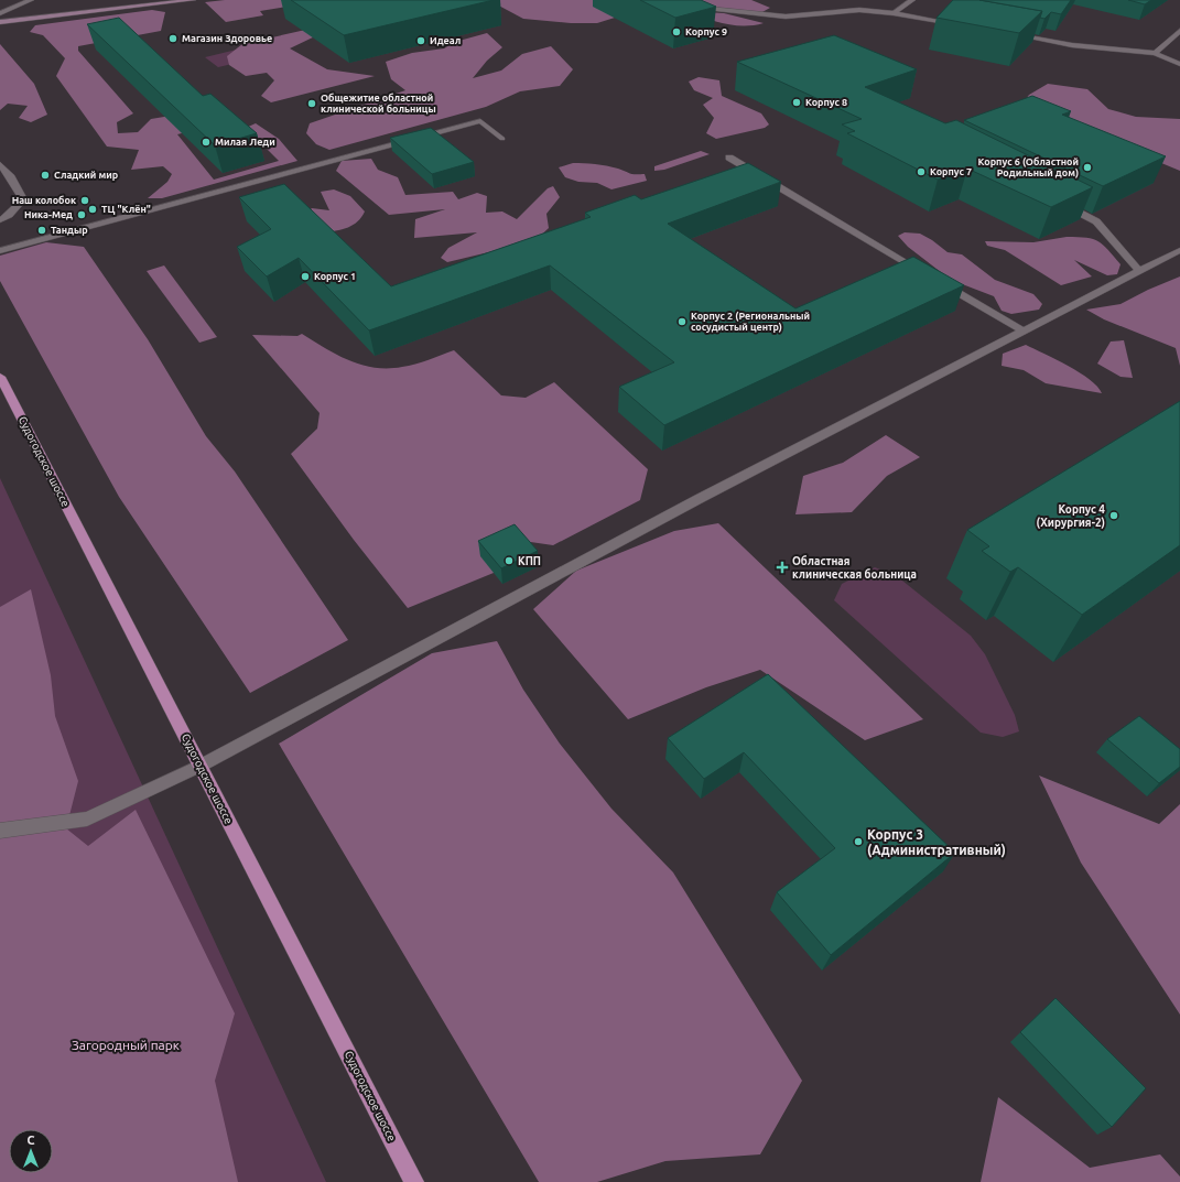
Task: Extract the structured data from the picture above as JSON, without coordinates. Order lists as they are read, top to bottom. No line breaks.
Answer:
{"streets":{"main road":["Судогодское шоссе"]},"parks":["Загородный парк"],"places":{"other":["Корпус 9","Магазин Здоровье","Идеал","Корпус 8","Общежитие областной клинической больницы","Милая Леди","Корпус 6 (Областной Родильный дом)","Корпус 7","Сладкий мир","Наш колобок","ТЦ \"Клён\"","Ника-Мед","Тандыр","Корпус 1","Корпус 2 (Региональный сосудистый центр)","Корпус 4 (Хирургия-2)","КПП","Корпус 3 (Административный)"],"health":["Областная клиническая больница"]},"north":"top"}
